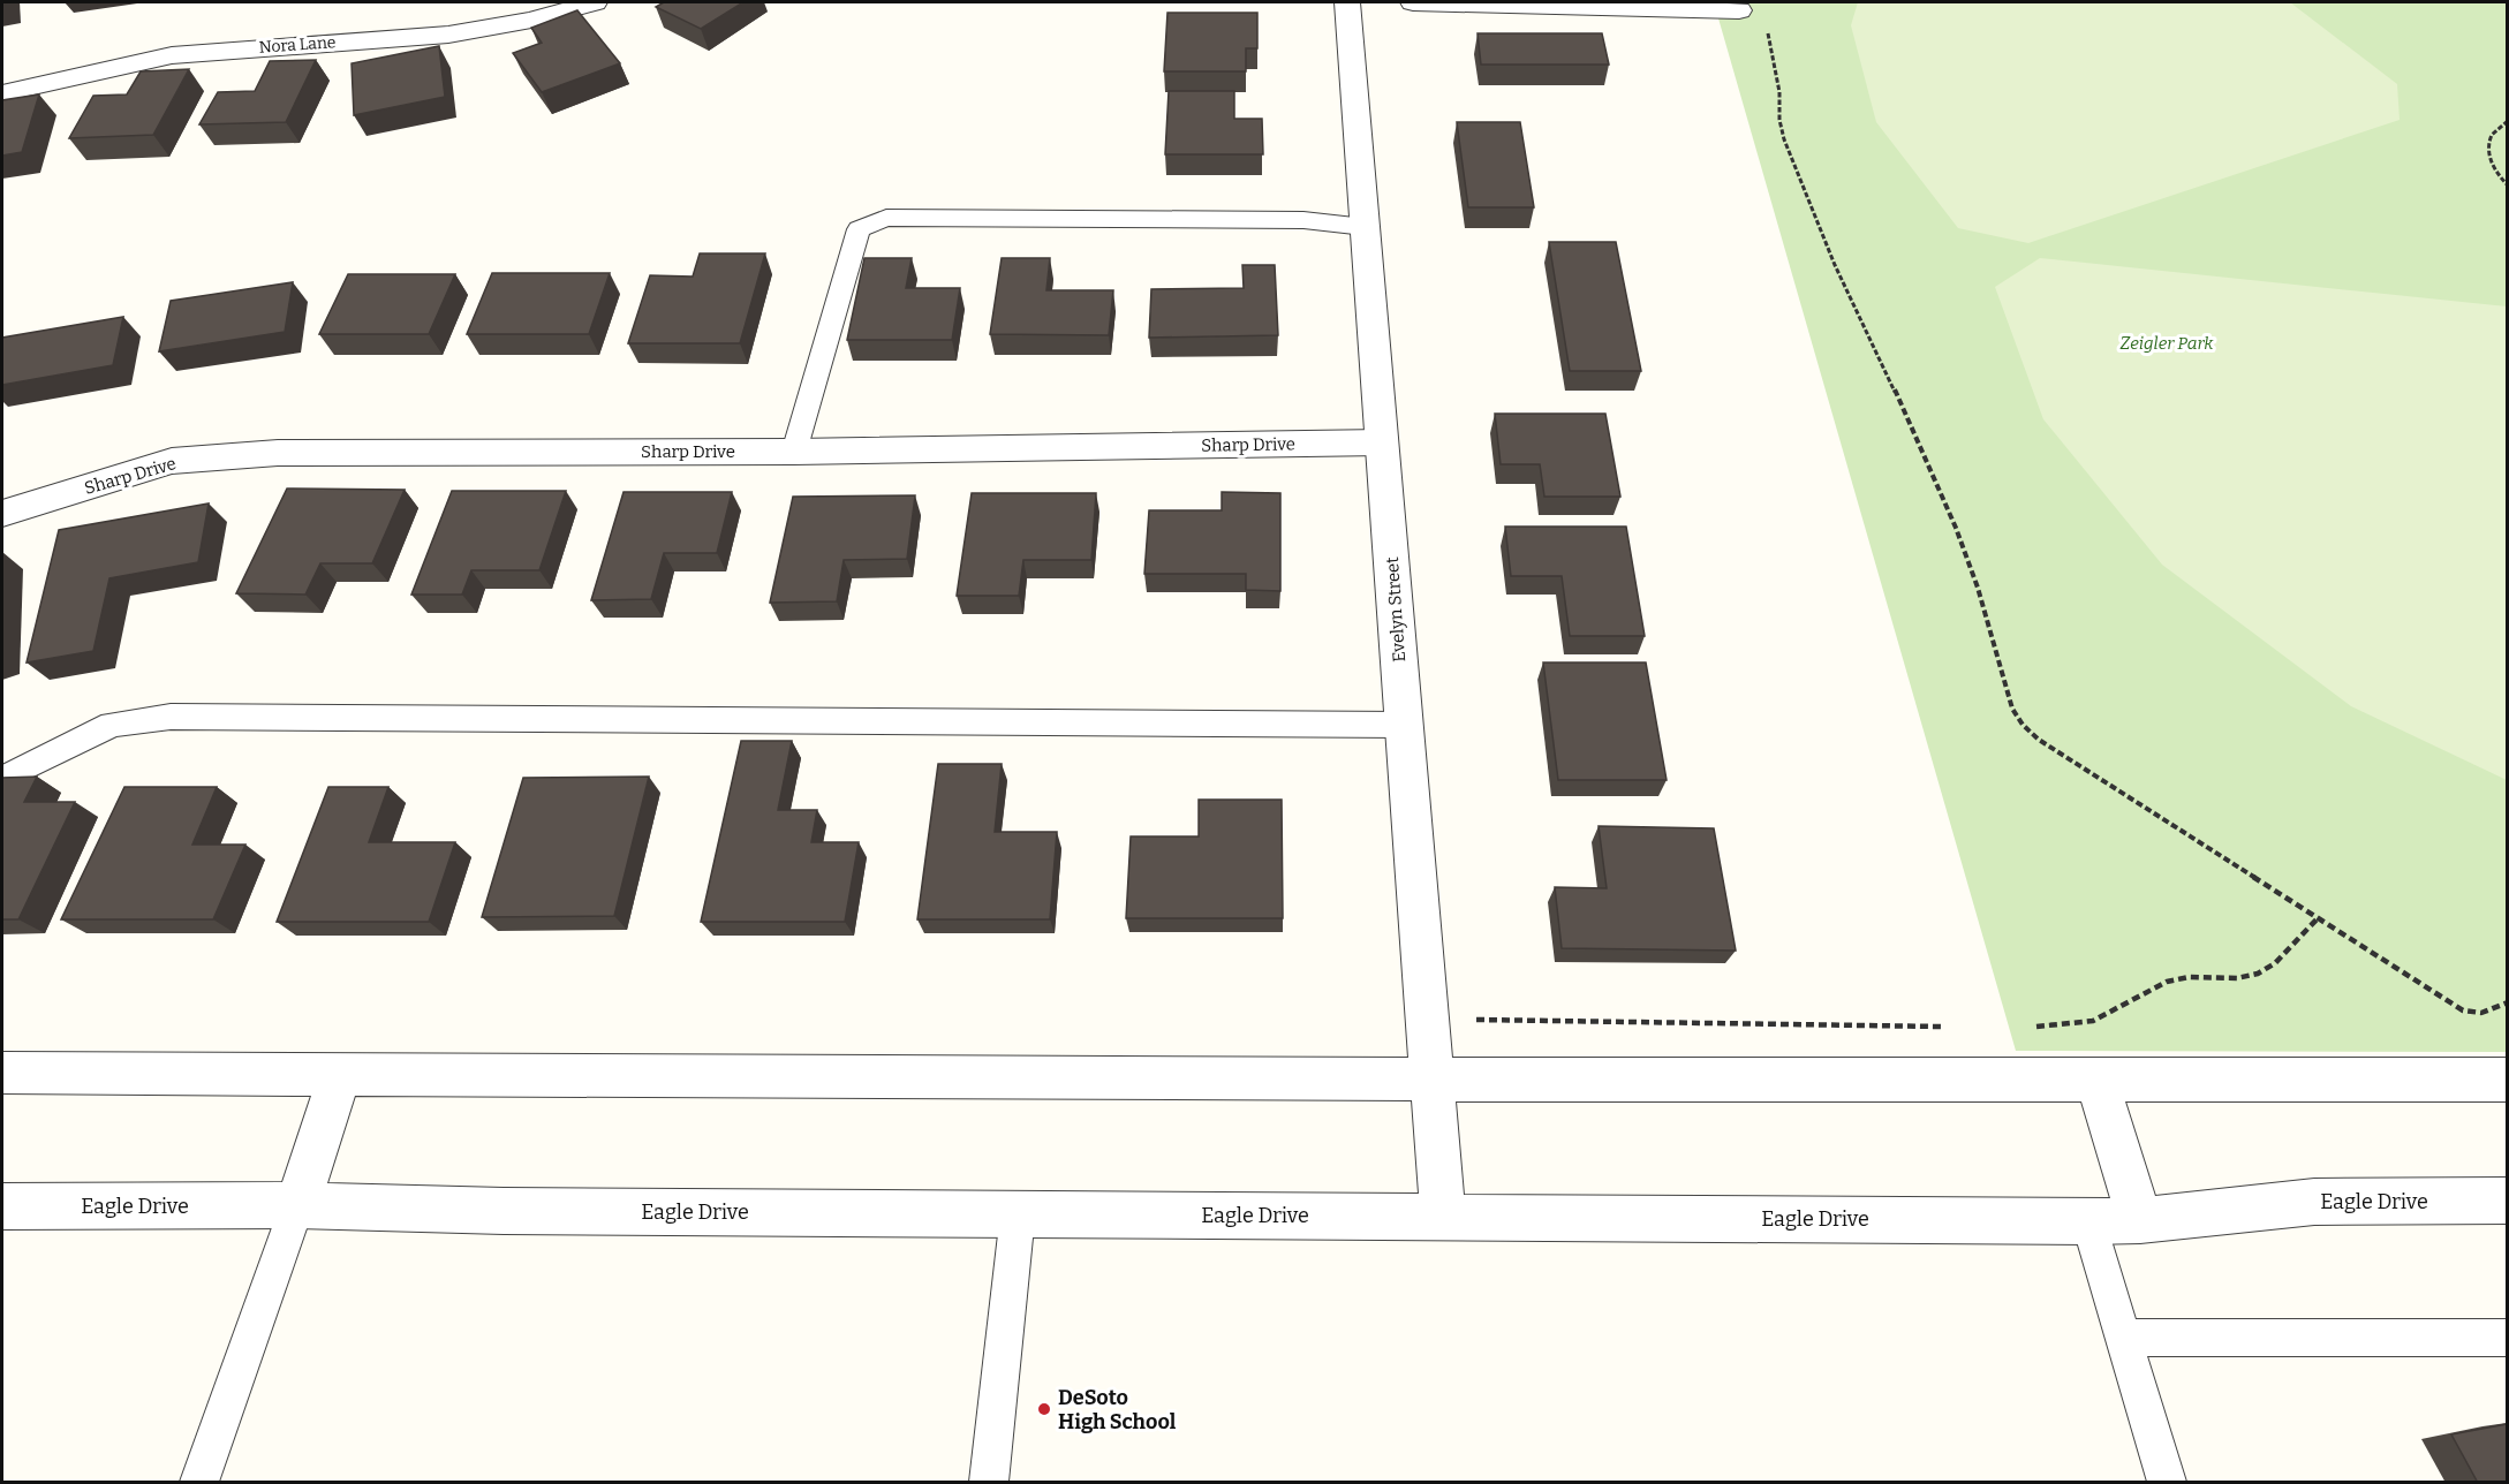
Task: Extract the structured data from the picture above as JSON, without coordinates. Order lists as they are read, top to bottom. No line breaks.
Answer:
{"streets":{"street":["Nora Lane","Sharp Drive","Evelyn Street","Eagle Drive"]},"crossings":[["Sharp Drive","Evelyn Street"],["Evelyn Street","Eagle Drive"]],"parks":["Zeigler Park"],"places":["DeSoto High School"]}
